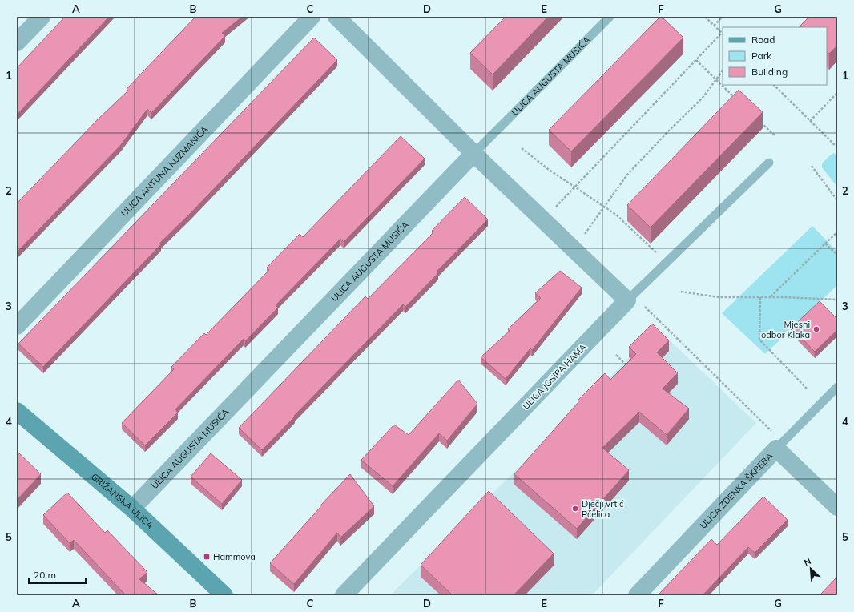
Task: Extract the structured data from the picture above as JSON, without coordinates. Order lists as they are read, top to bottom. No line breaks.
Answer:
{"streets":{"street":["ULICA AUGUSTA MUSIĆA","ULICA ANTUNA KUZMANIĆA","ULICA JOSIPA HAMA","ULICA ZDENKA ŠKREBA","GRIŽANSKA ULICA"]},"crossings":[["ULICA AUGUSTA MUSIĆA","GRIŽANSKA ULICA"]],"places":{"other":["Mjesni odbor Klaka","Dječji vrtić Pčelica"],"transit":["Hammova"]},"legend":["Road","Park","Building"],"scale_bar":"20 m","north":"top left","grid":{"columns":["A","B","C","D","E","F","G"],"rows":["1","2","3","4","5"]}}
